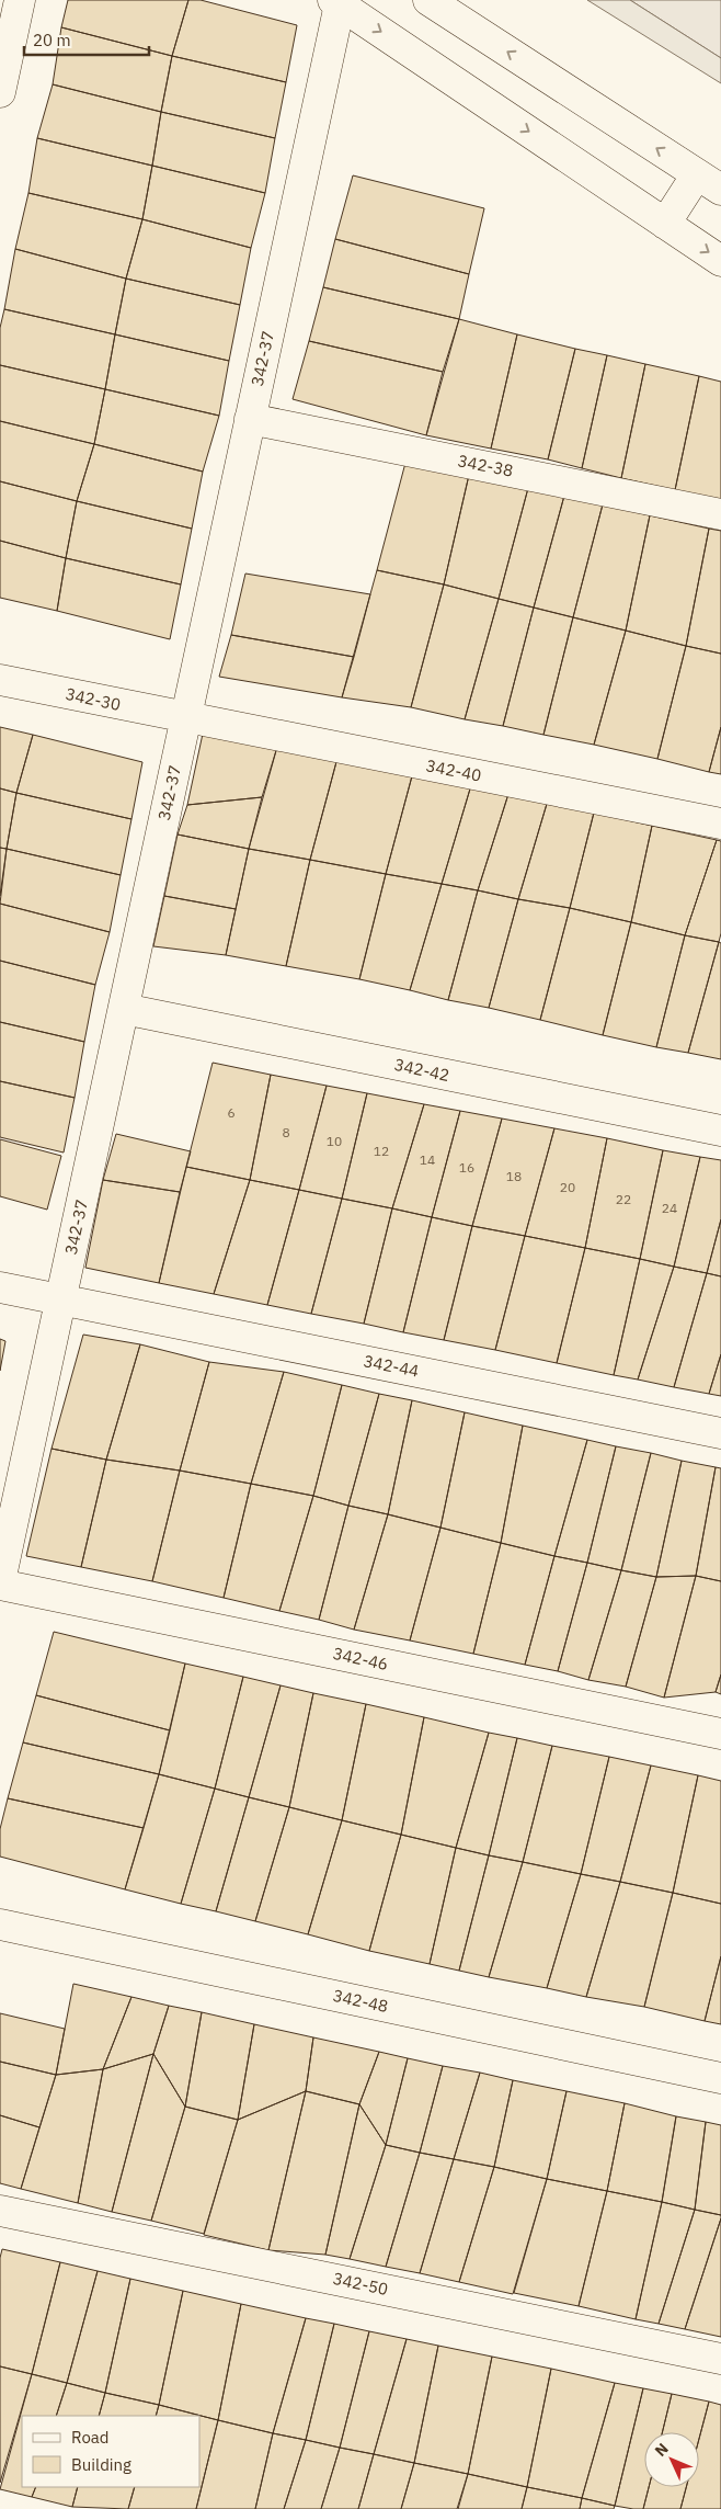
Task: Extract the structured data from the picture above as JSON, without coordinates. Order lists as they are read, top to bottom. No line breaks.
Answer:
{"streets":{"street":["342-37","342-38","342-30","342-40","342-42","342-44","342-46","342-48","342-50"]},"crossings":[["342-37","342-38"],["342-37","342-30"],["342-37","342-40"],["342-37","342-42"],["342-37","342-44"],["342-37","342-46"],["342-30","342-40"]],"house_numbers":["6","8","10","12","14","16","18","20","22","24"],"legend":["Road","Building"],"scale_bar":"20 m","north":"top left"}
